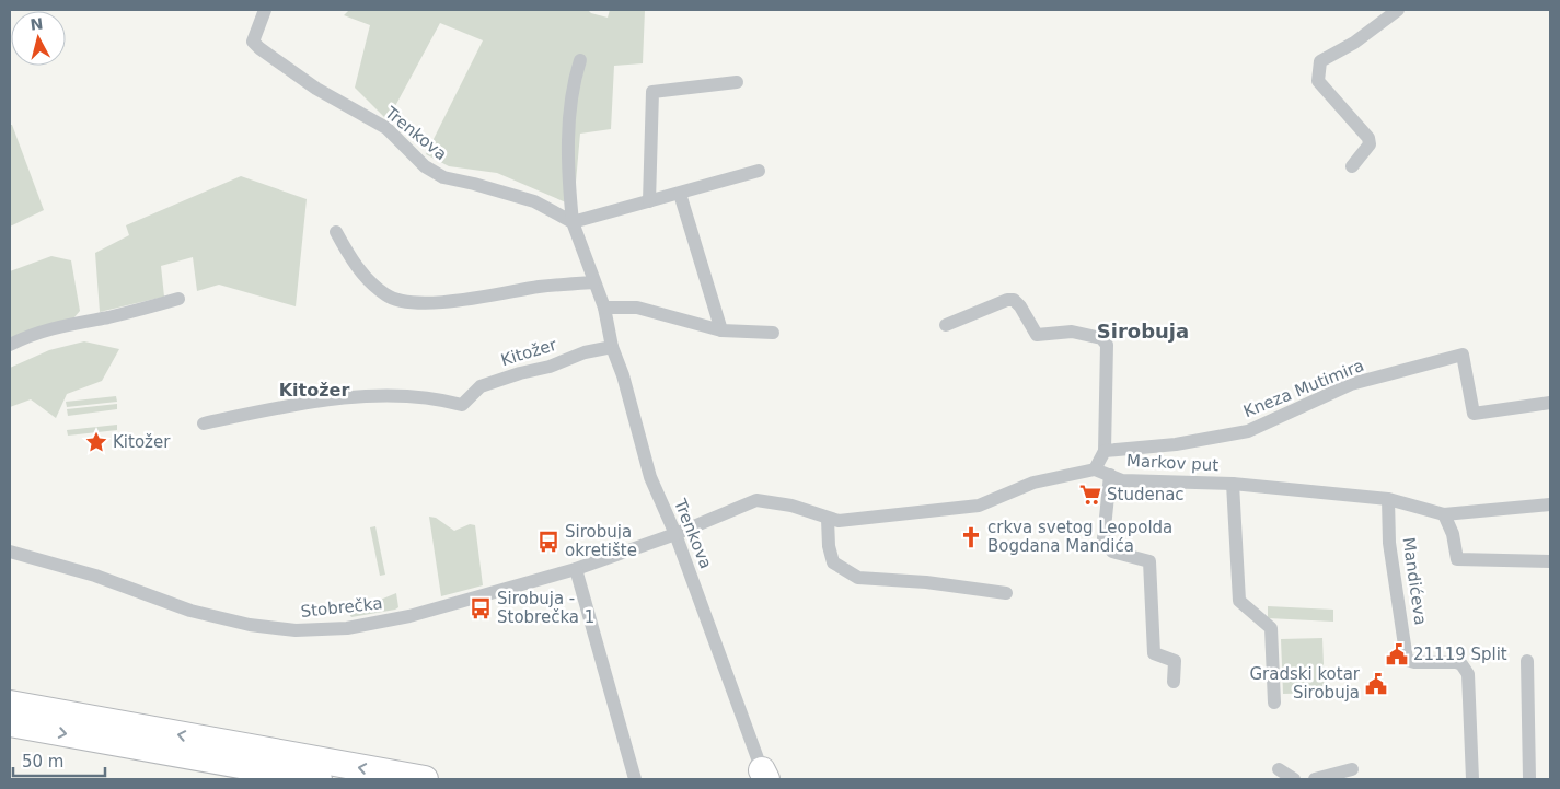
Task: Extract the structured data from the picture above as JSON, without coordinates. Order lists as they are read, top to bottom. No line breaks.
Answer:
{"streets":{"street":["Trenkova","Kitožer","Kneza Mutimira","Markov put","Mandićeva","Stobrečka"]},"crossings":[["Trenkova","Kitožer"],["Trenkova","Stobrečka"],["Markov put","Mandićeva"]],"districts":["Sirobuja","Kitožer"],"places":{"place":["Kitožer"],"supermarket":["Studenac"],"church":["crkva svetog Leopolda Bogdana Mandića"],"bus stop":["Sirobuja okretište","Sirobuja - Stobrečka 1"],"public building":["21119 Split","Gradski kotar Sirobuja"]},"scale_bar":"50 m","north":"top"}
